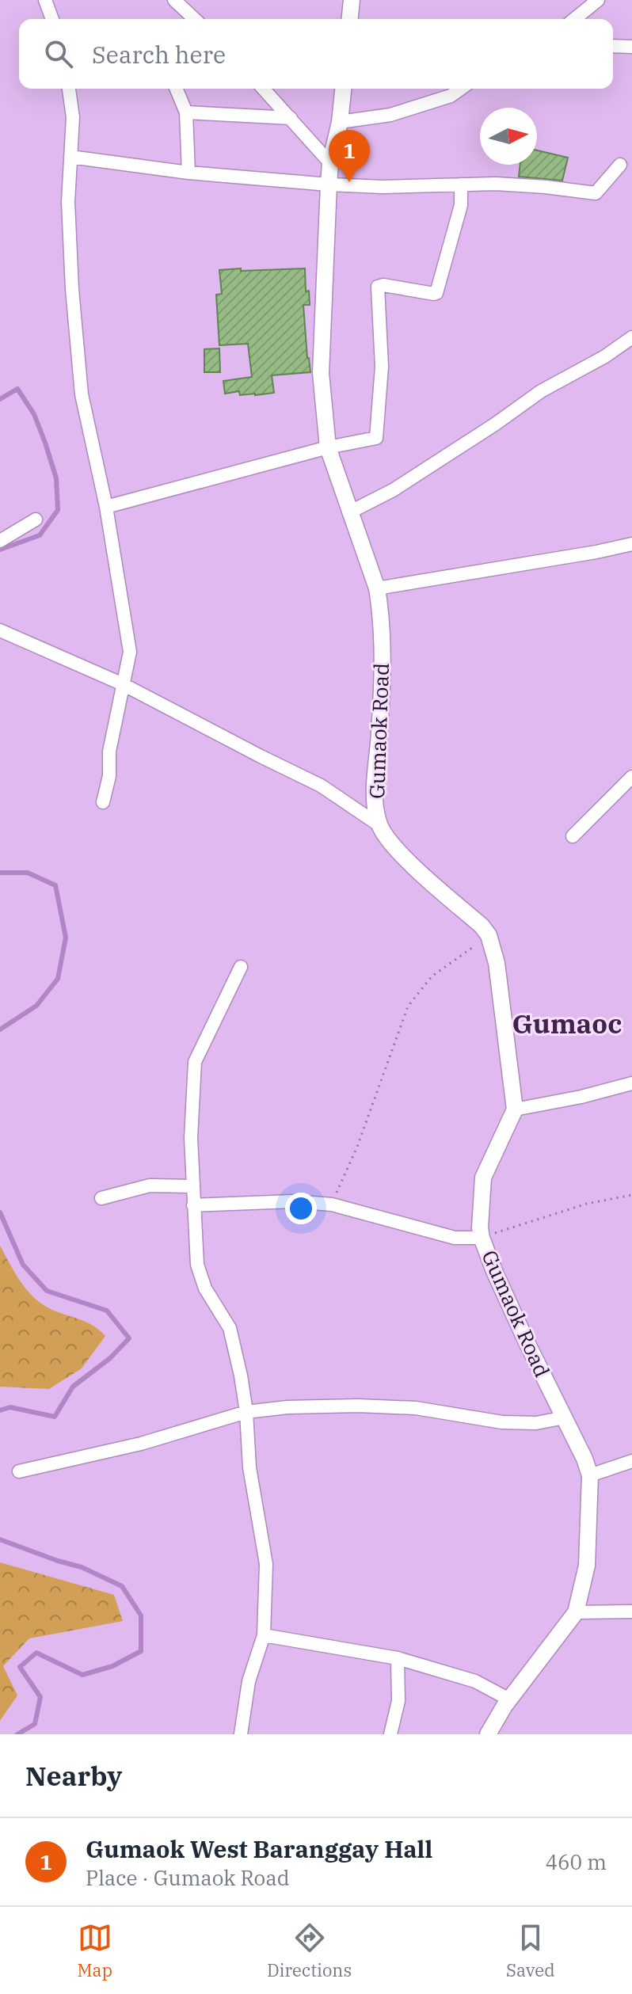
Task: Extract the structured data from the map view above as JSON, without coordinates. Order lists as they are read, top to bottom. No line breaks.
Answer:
{"streets":{"street":["Gumaok Road"]},"districts":["Gumaoc"],"north":"right","page":{"search":"Search here","pins":"1","heading":"Nearby","list":[{"mark":"1","name":"Gumaok West Baranggay Hall","note":"Place · Gumaok Road","value":"460 m"}],"nav":["Map","Directions","Saved"]}}
